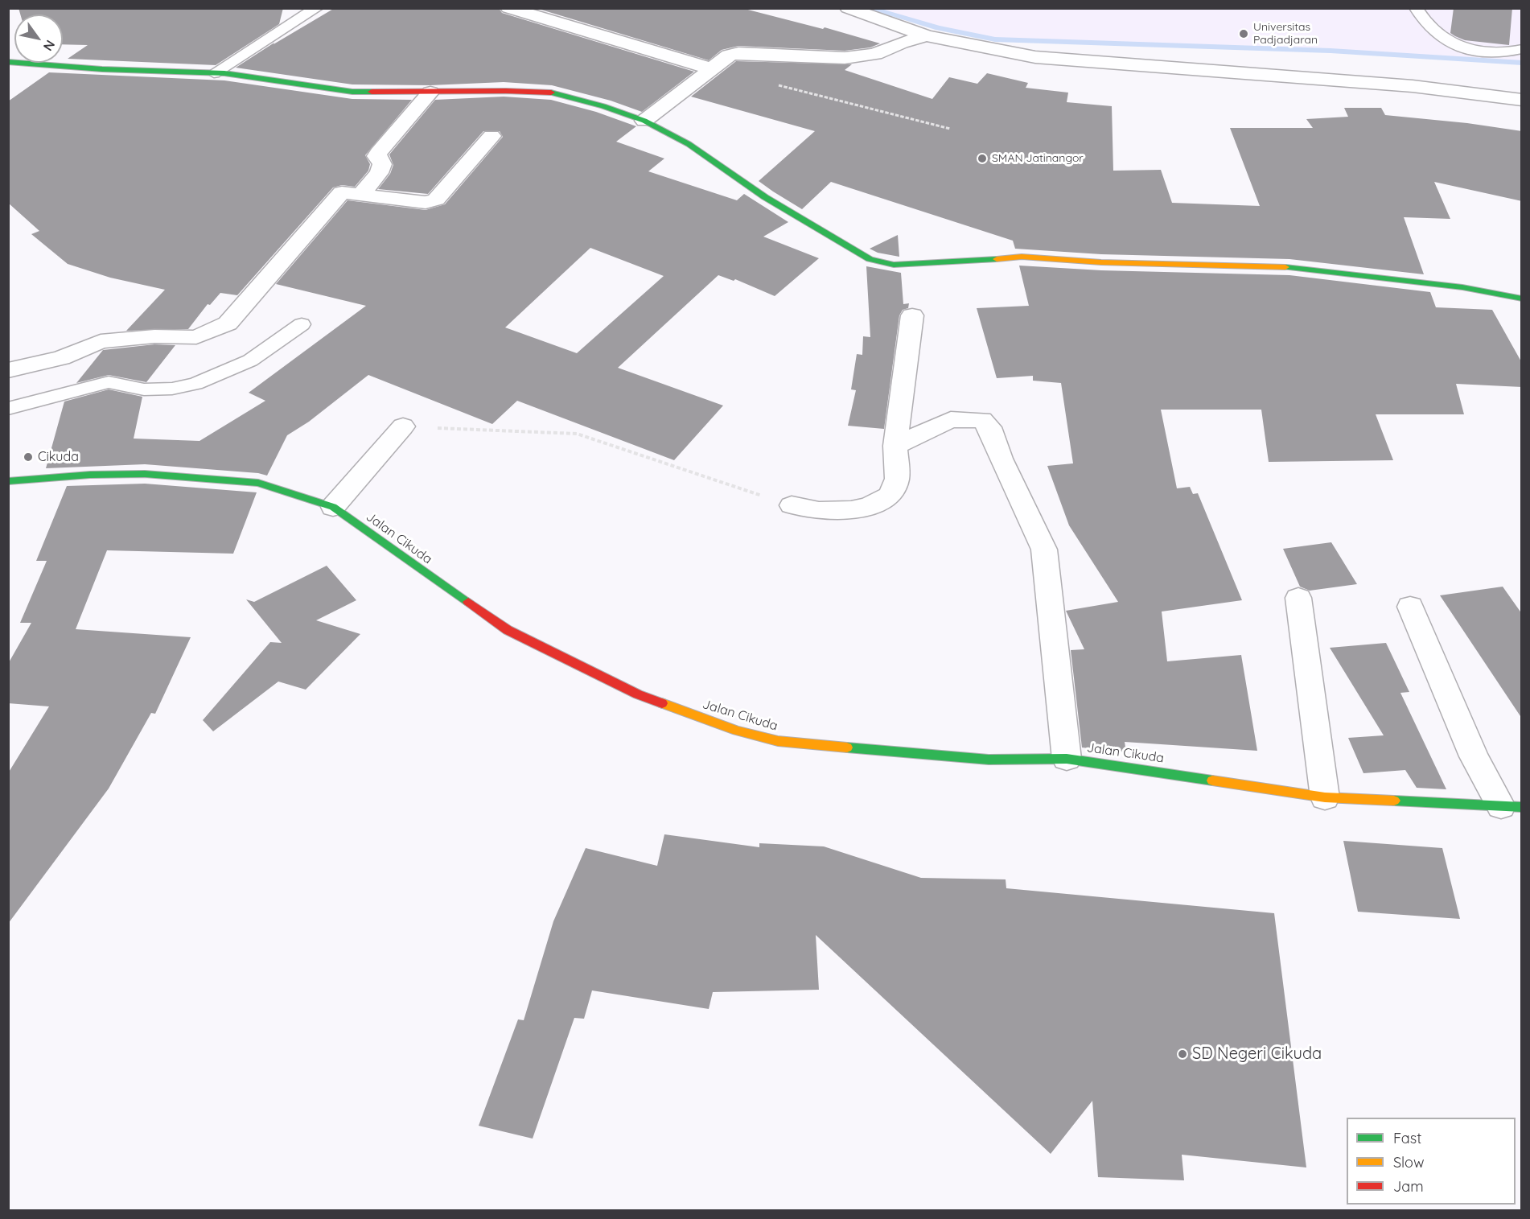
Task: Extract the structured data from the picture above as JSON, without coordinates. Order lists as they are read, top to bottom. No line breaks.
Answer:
{"streets":{"street":["Jalan Cikuda"]},"places":["Universitas Padjadjaran","SMAN Jatinangor","Cikuda","SD Negeri Cikuda"],"legend":["Fast","Slow","Jam"],"north":"bottom right"}
